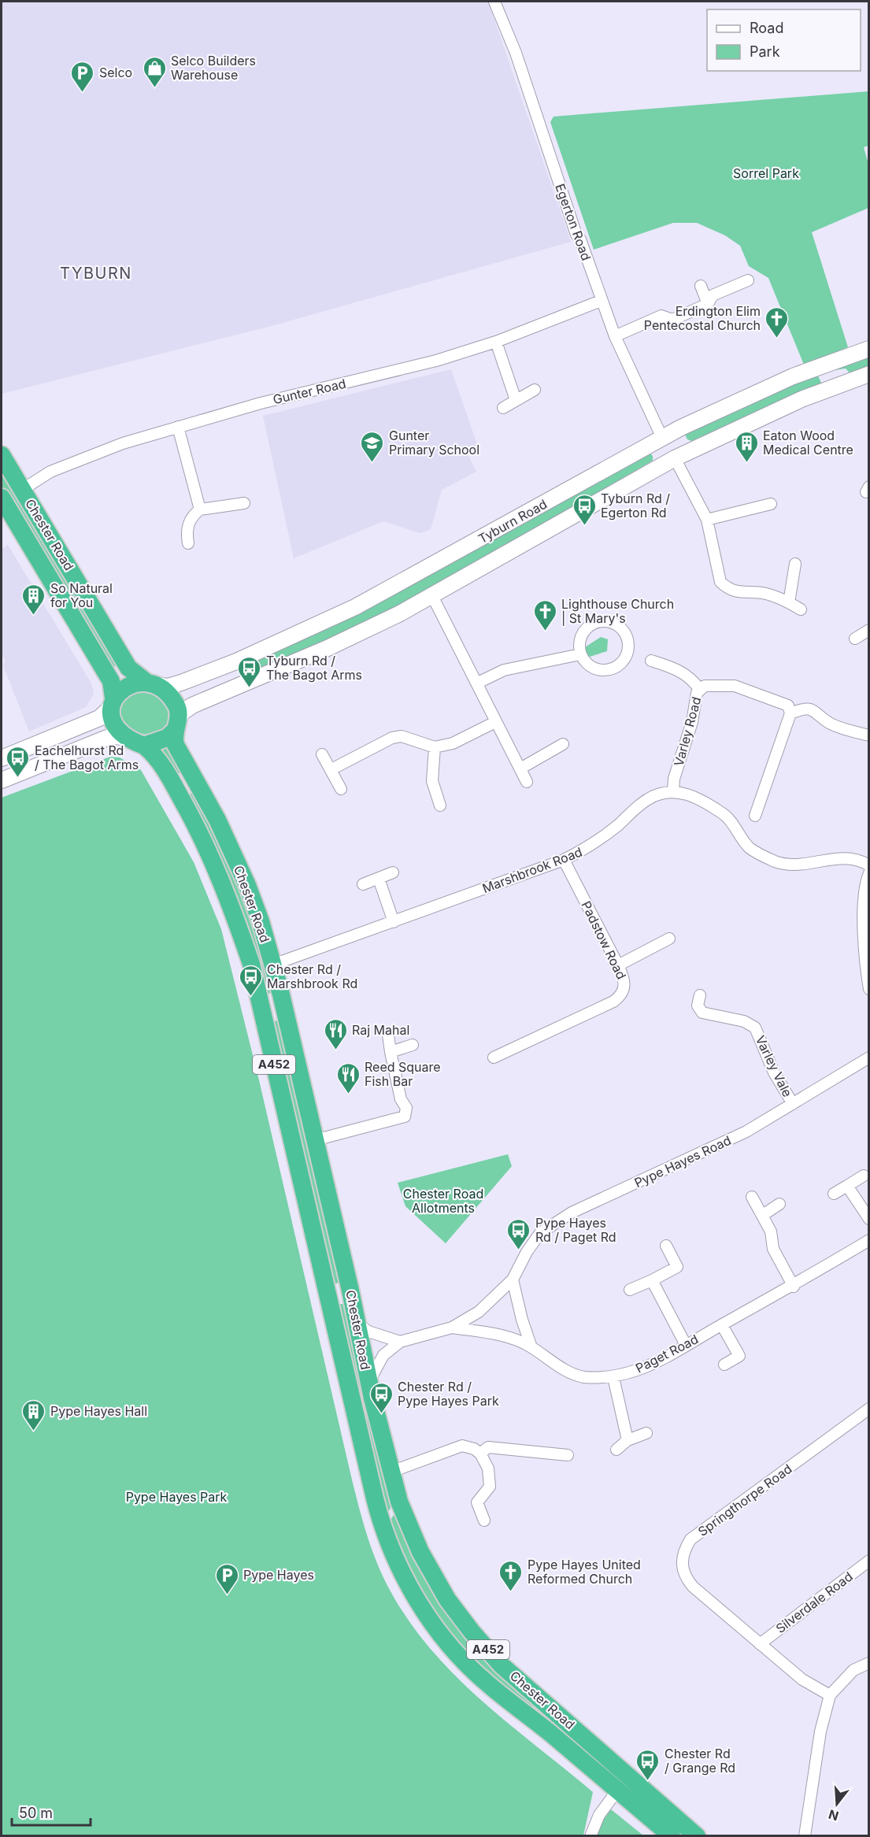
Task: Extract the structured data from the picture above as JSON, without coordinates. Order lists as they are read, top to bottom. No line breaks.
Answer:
{"streets":{"highway":["Chester Road","A452"],"main road":["Tyburn Road"],"street":["Egerton Road","Gunter Road","Varley Road","Marshbrook Road","Padstow Road","Varley Vale","Pype Hayes Road","Paget Road","Springthorpe Road","Silverdale Road"]},"crossings":[["Egerton Road","Gunter Road"],["Egerton Road","Tyburn Road"],["Gunter Road","Chester Road"],["Tyburn Road","Chester Road"],["Chester Road","Marshbrook Road"],["Chester Road","Pype Hayes Road"],["Varley Road","Marshbrook Road"],["Marshbrook Road","Padstow Road"],["Varley Vale","Pype Hayes Road"],["Pype Hayes Road","Paget Road"],["Springthorpe Road","Silverdale Road"]],"districts":["TYBURN"],"parks":["Sorrel Park","Chester Road Allotments","Pype Hayes Park"],"places":{"shop":["Selco Builders Warehouse"],"parking":["Selco","Pype Hayes"],"church":["Erdington Elim Pentecostal Church","Lighthouse Church | St Mary's","Pype Hayes United Reformed Church"],"school or university":["Gunter Primary School"],"building":["Eaton Wood Medical Centre","So Natural for You","Pype Hayes Hall"],"bus stop":["Tyburn Rd / Egerton Rd","Tyburn Rd / The Bagot Arms","Eachelhurst Rd / The Bagot Arms","Chester Rd / Marshbrook Rd","Pype Hayes Rd / Paget Rd","Chester Rd / Pype Hayes Park","Chester Rd / Grange Rd"],"restaurant":["Raj Mahal","Reed Square Fish Bar"]},"legend":["Road","Park"],"scale_bar":"50 m","north":"bottom"}
